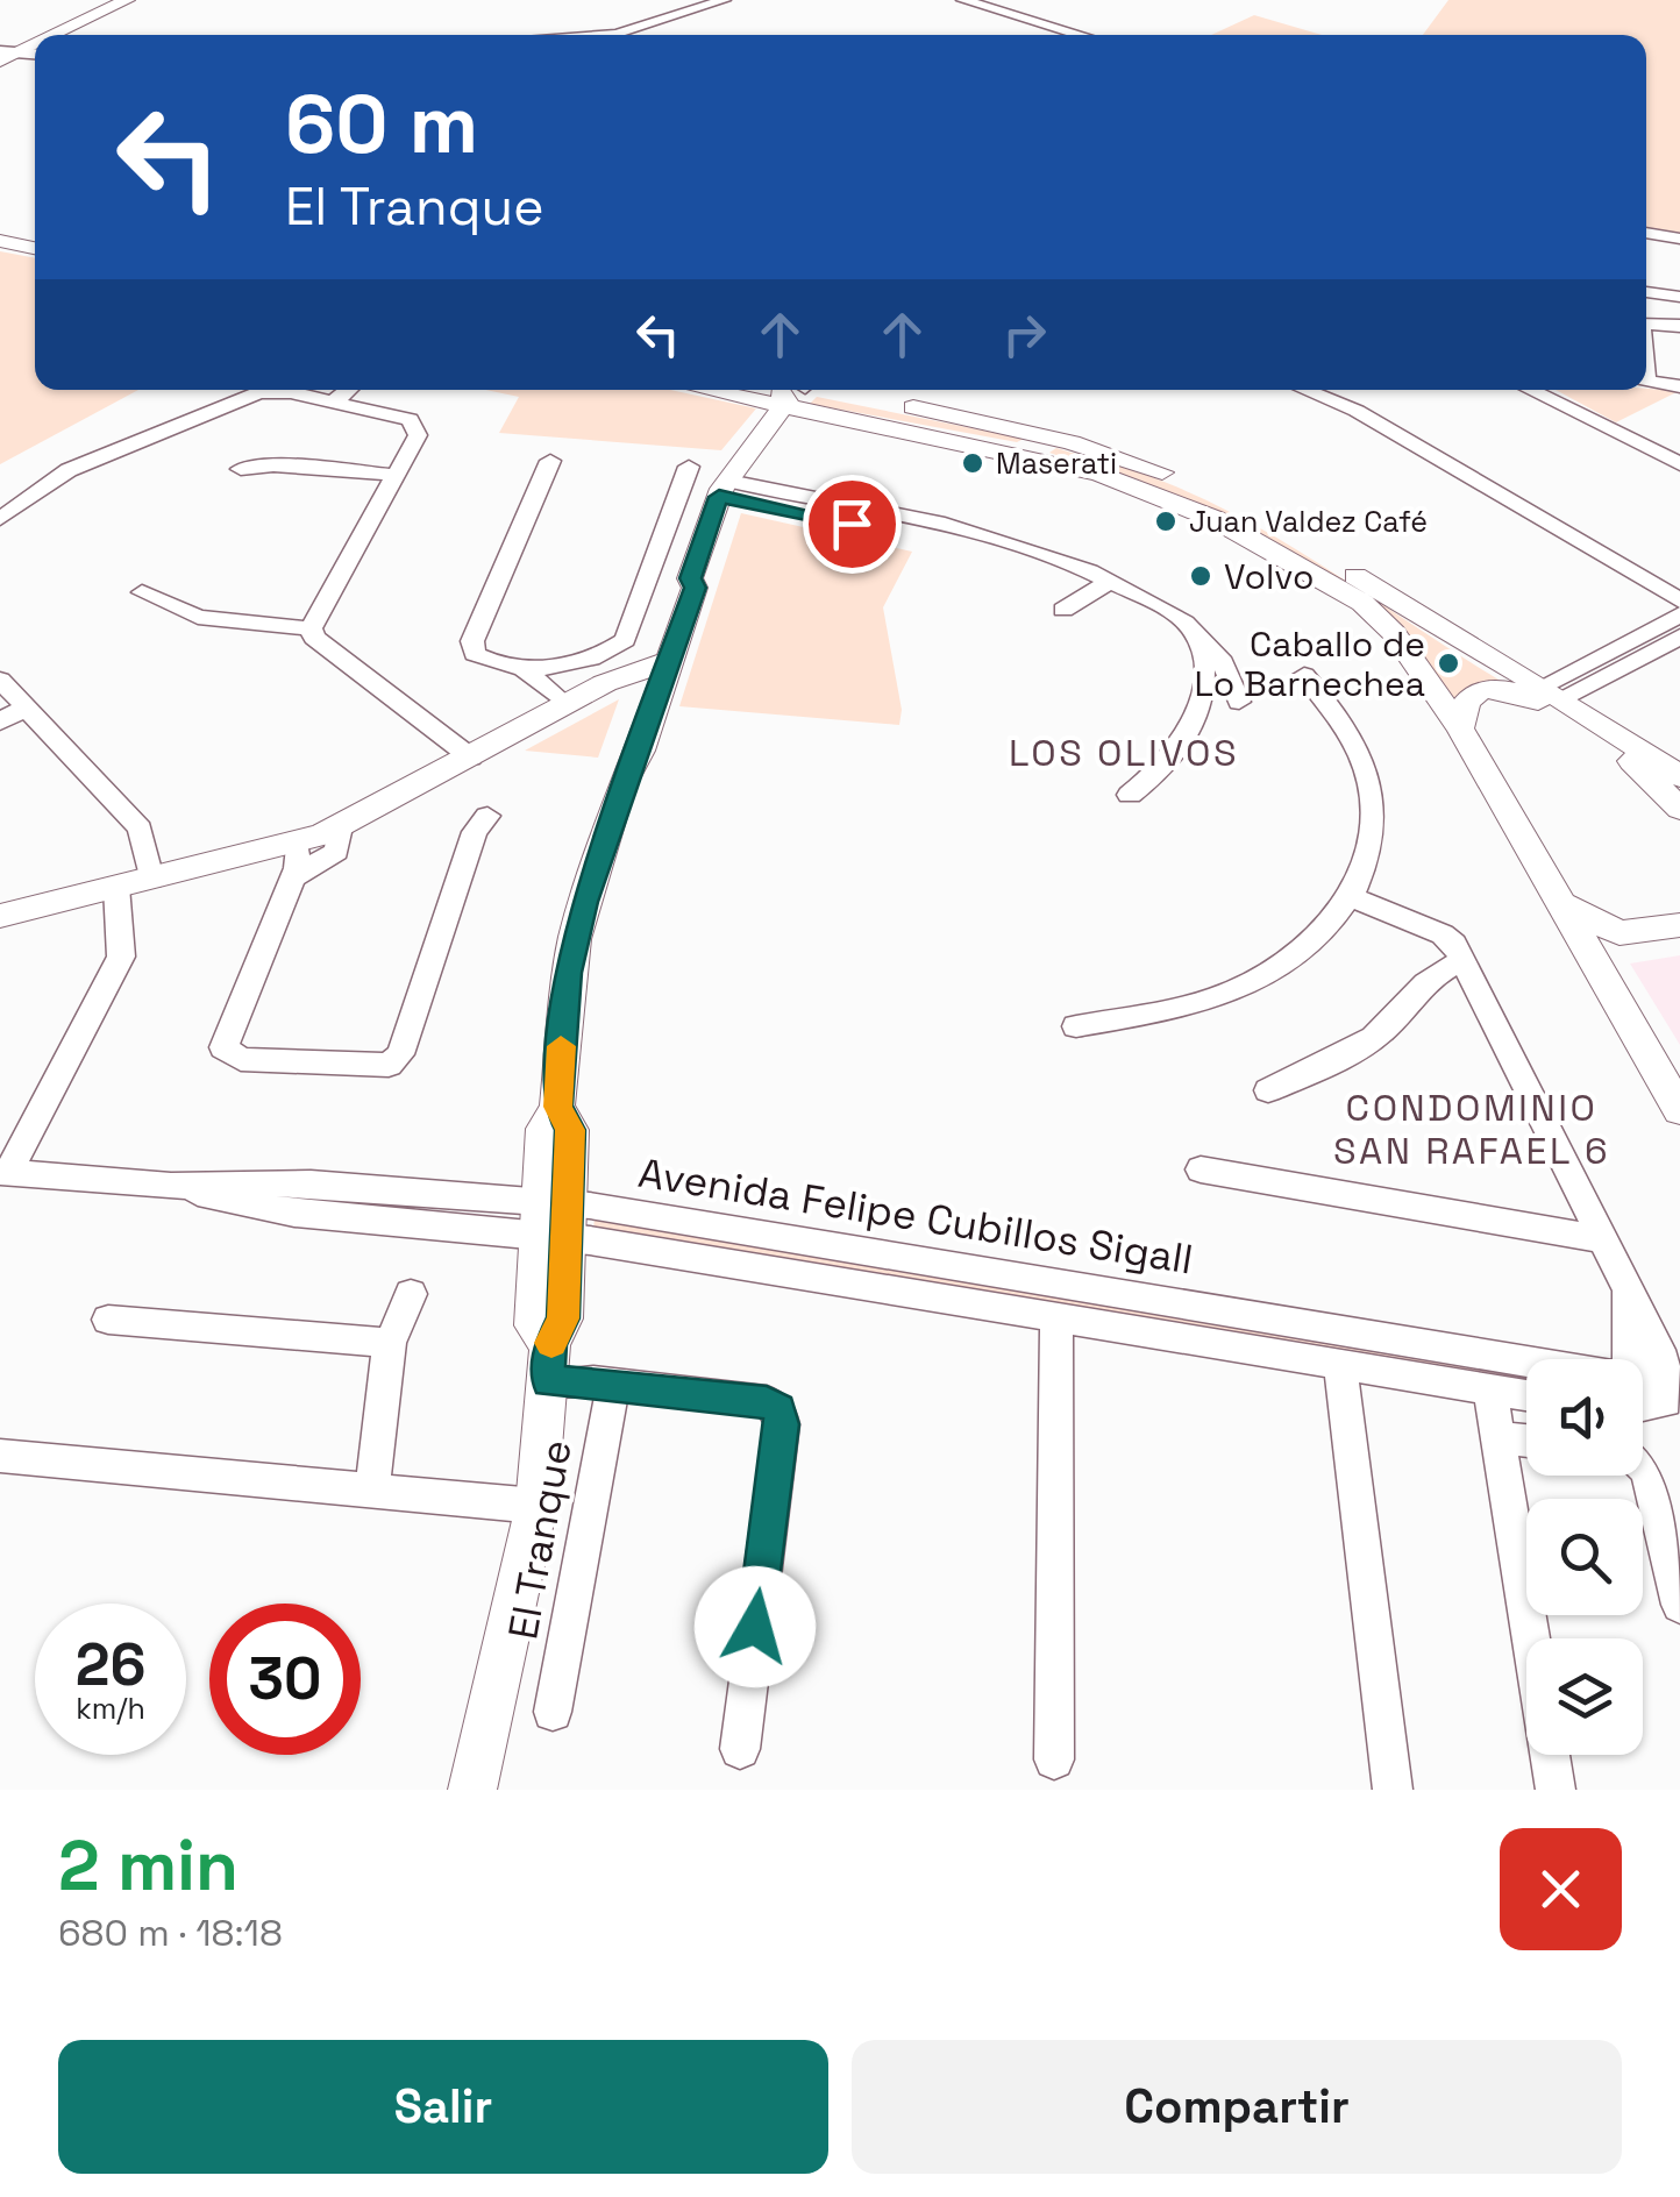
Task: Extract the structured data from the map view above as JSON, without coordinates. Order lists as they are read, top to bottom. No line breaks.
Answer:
{"streets":{"street":["Avenida Felipe Cubillos Sigall","El Tranque"]},"districts":["LOS OLIVOS","CONDOMINIO SAN RAFAEL 6"],"places":["Maserati","Juan Valdez Café","Volvo","Caballo de Lo Barnechea"],"page":{"turn":["60 m","El Tranque"],"speed":"26 km/h","limit":"30","heading":["2 min","680 m · 18:18"],"buttons":["Salir","Compartir"]}}
